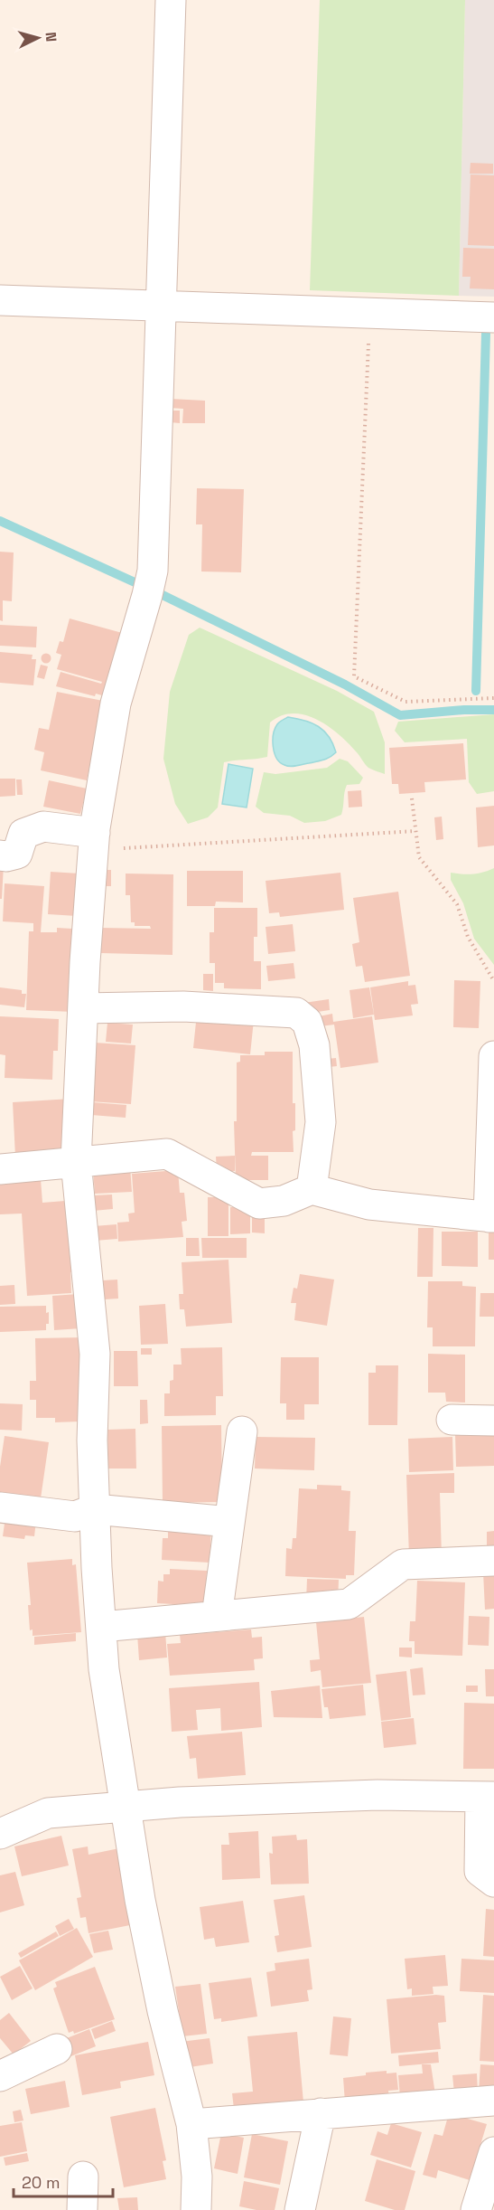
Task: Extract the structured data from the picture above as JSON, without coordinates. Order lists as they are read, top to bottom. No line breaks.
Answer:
{"scale_bar":"20 m","north":"right"}
